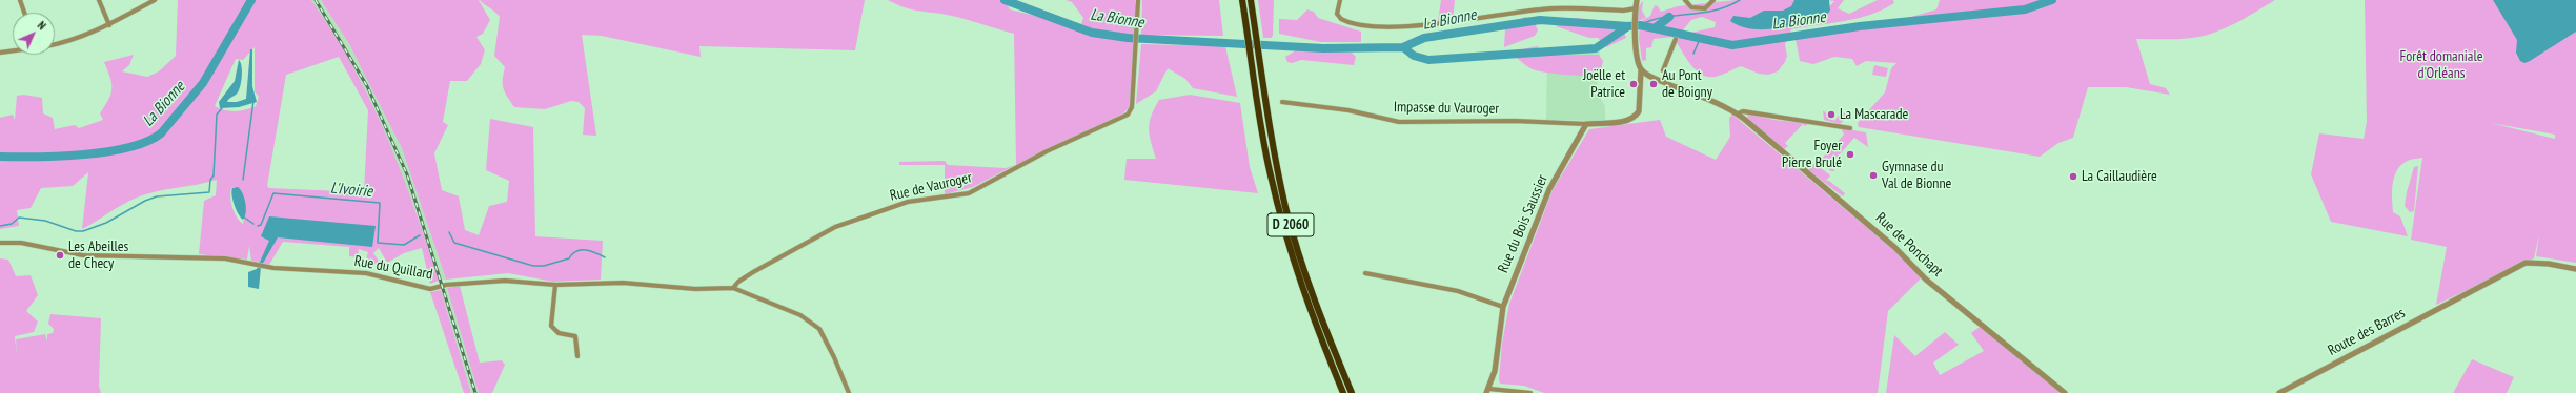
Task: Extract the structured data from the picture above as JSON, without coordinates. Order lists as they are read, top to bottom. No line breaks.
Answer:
{"streets":{"highway":["D 2060"],"street":["Impasse du Vauroger","Rue de Vauroger","Rue du Bois Saussier","Rue de Ponchapt","Rue du Quillard","Route des Barres"]},"crossings":[["Impasse du Vauroger","Rue du Bois Saussier"],["Rue de Vauroger","Rue du Quillard"]],"water":["La Bionne","L'Ivoirie"],"parks":["Forêt domaniale d'Orléans"],"places":["Joëlle et Patrice","Au Pont de Boigny","La Mascarade","Foyer Pierre Brulé","Gymnase du Val de Bionne","La Caillaudière","Les Abeilles de Checy"],"north":"top right"}
